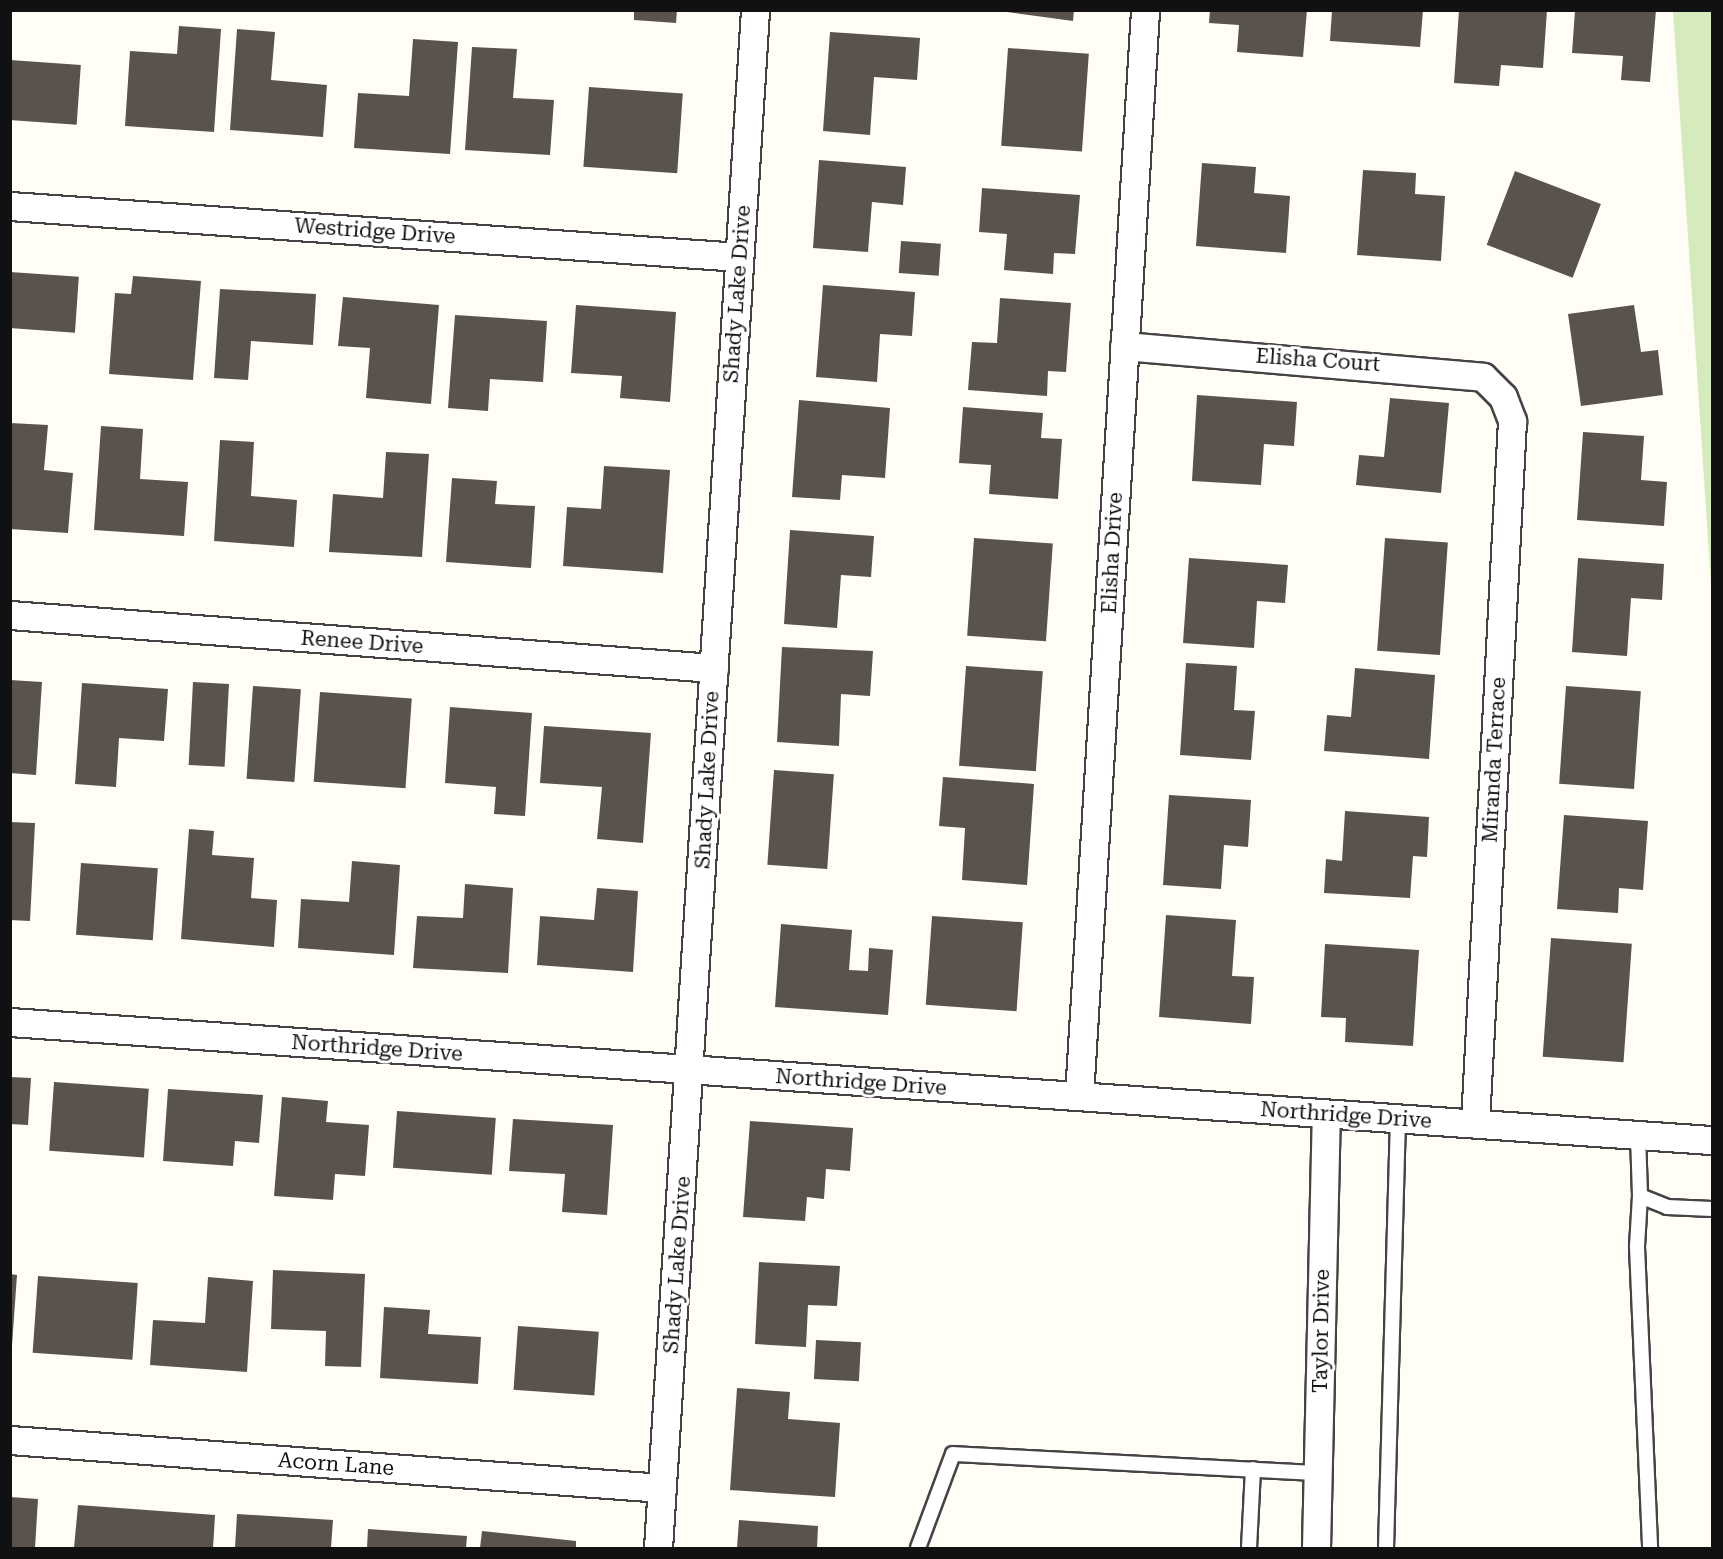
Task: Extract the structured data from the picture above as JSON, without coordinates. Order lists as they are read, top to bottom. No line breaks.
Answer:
{"streets":{"street":["Westridge Drive","Shady Lake Drive","Elisha Court","Elisha Drive","Renee Drive","Miranda Terrace","Northridge Drive","Taylor Drive","Acorn Lane"]},"crossings":[["Westridge Drive","Shady Lake Drive"],["Shady Lake Drive","Renee Drive"],["Shady Lake Drive","Northridge Drive"],["Shady Lake Drive","Acorn Lane"],["Elisha Court","Elisha Drive"],["Elisha Court","Miranda Terrace"],["Elisha Drive","Northridge Drive"],["Miranda Terrace","Northridge Drive"],["Northridge Drive","Taylor Drive"]]}
